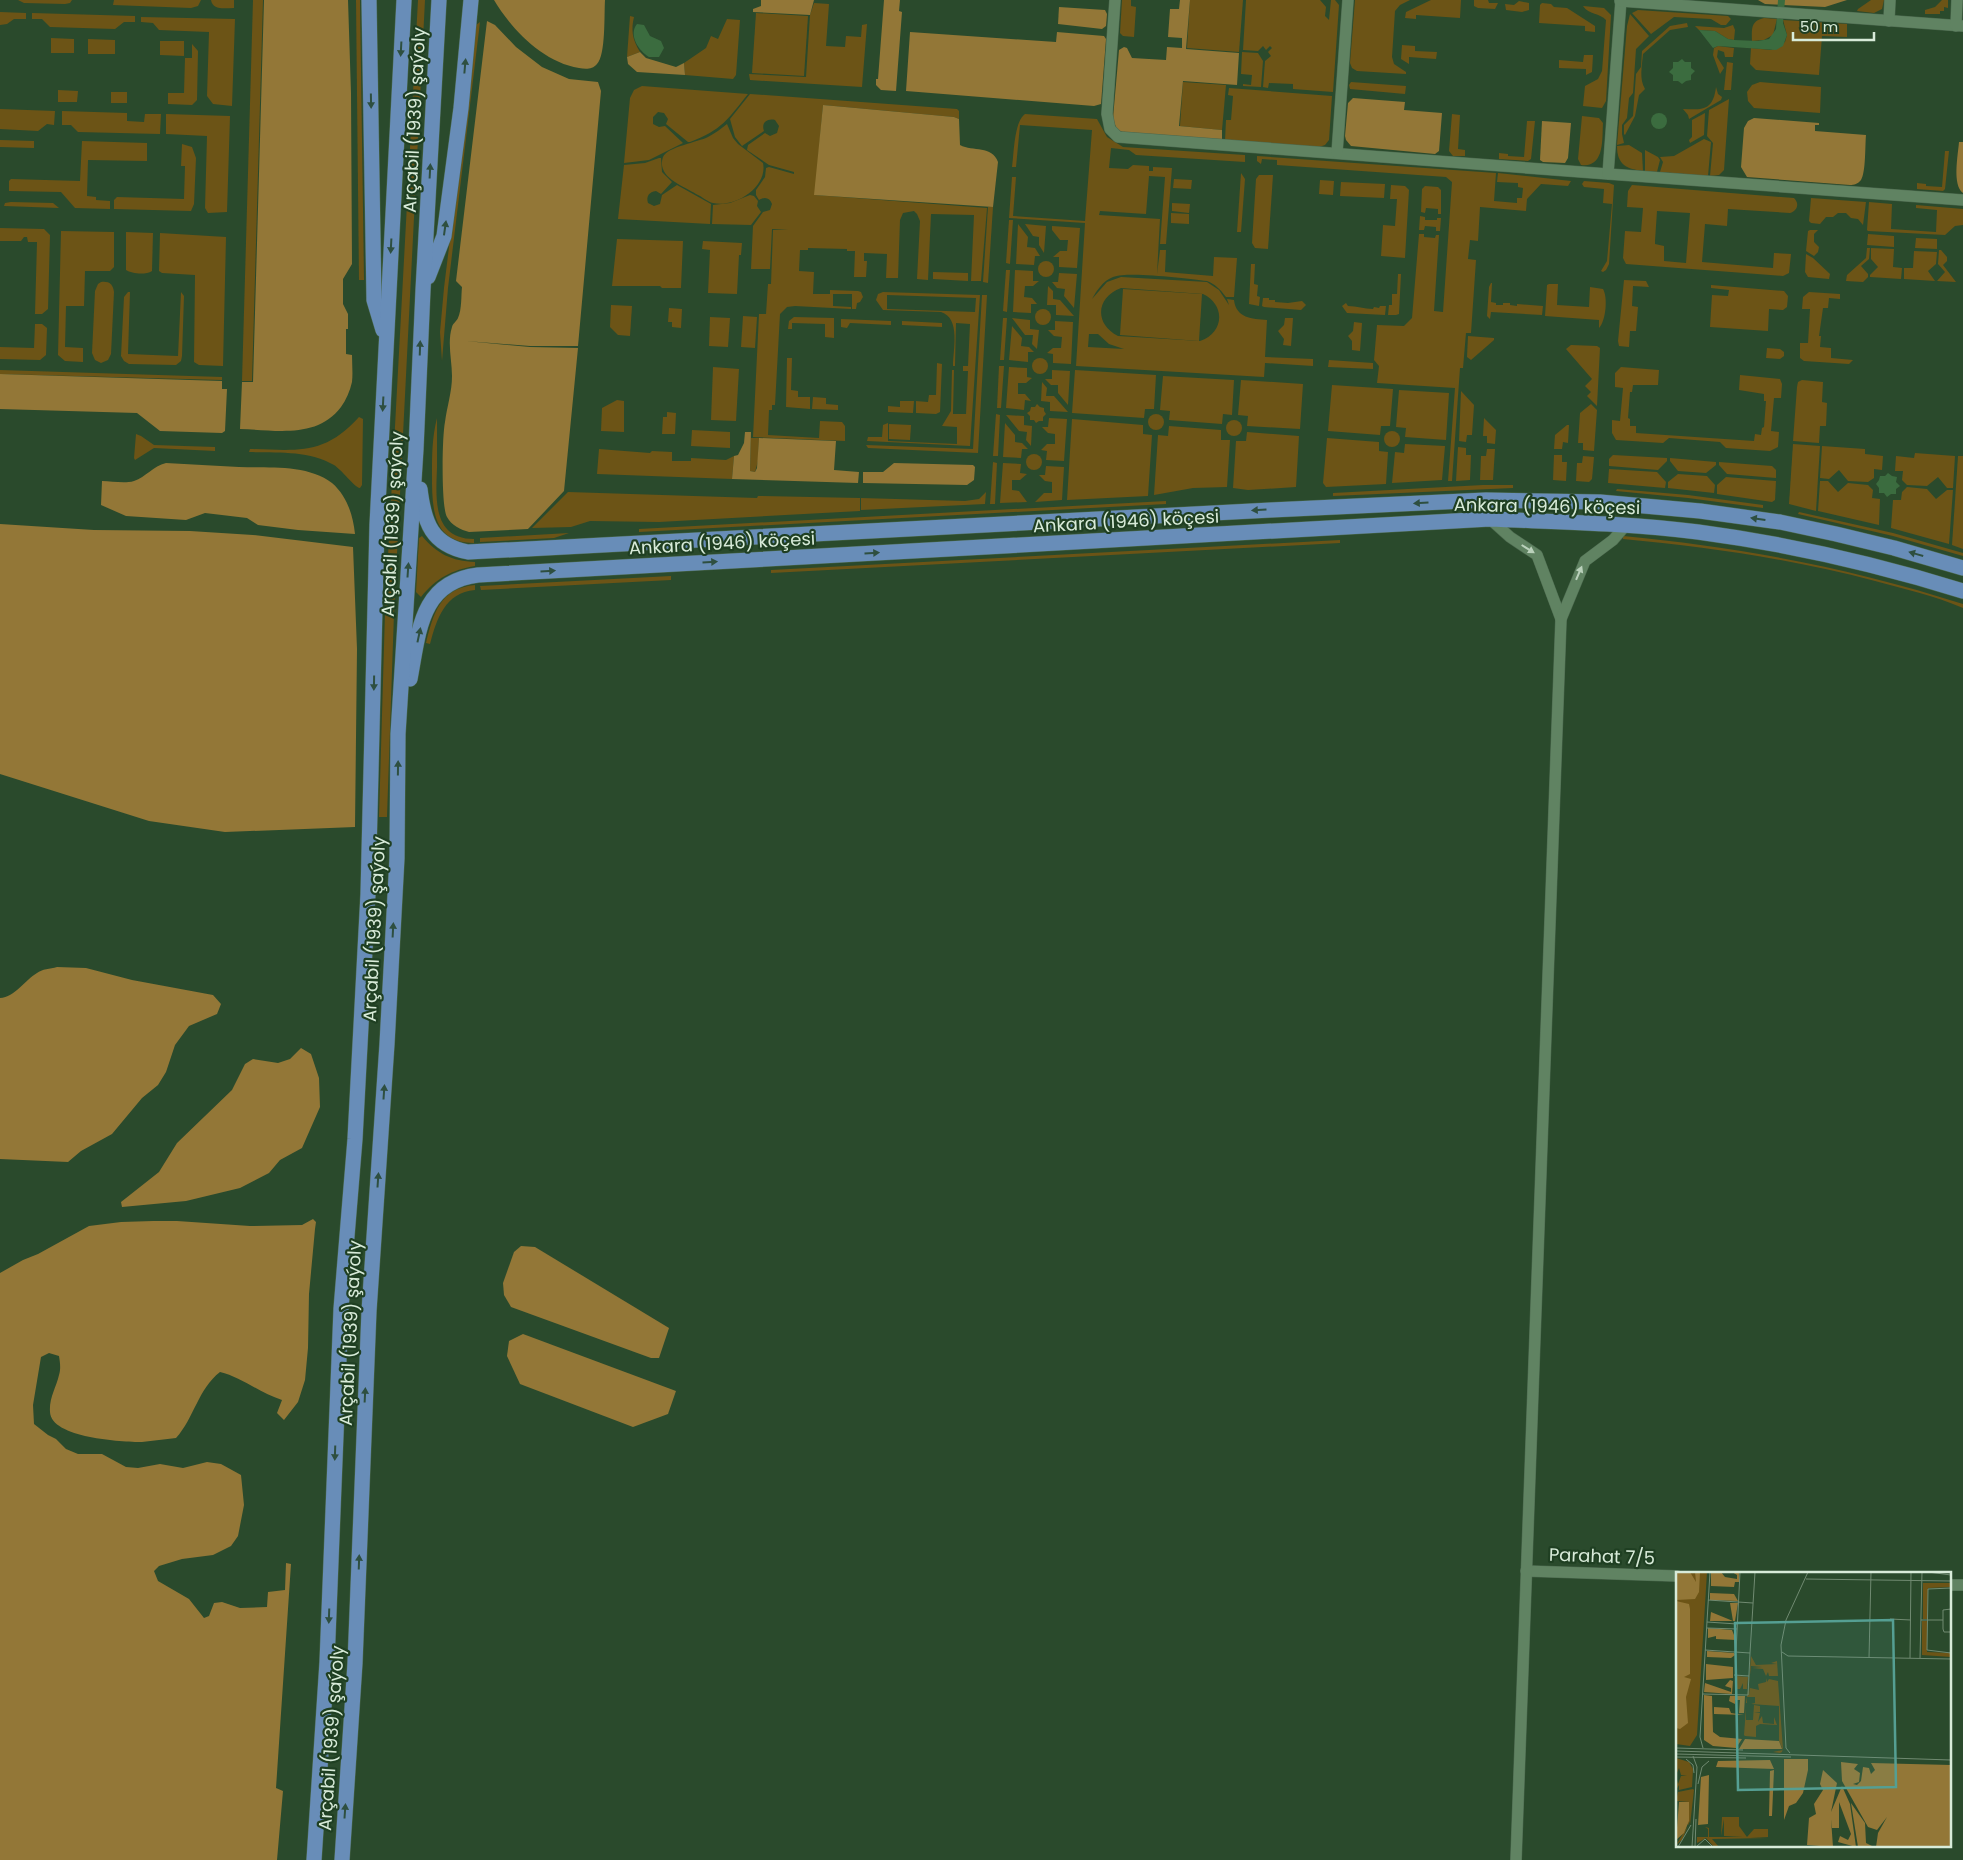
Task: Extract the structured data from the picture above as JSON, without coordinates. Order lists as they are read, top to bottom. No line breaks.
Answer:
{"streets":{"main road":["Arçabil (1939) şaýoly","Ankara (1946) köçesi"],"street":["Parahat 7/5"]},"crossings":[["Arçabil (1939) şaýoly","Ankara (1946) köçesi"]],"scale_bar":"50 m"}
